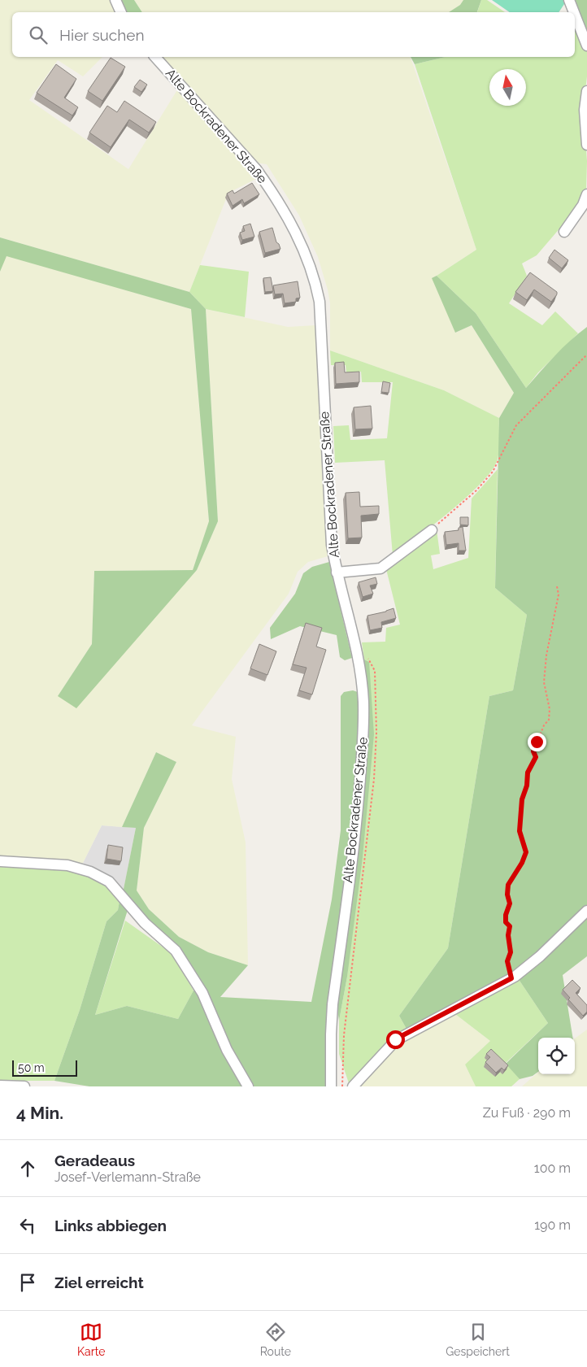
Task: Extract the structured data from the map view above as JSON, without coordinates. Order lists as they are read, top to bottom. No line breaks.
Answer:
{"streets":{"street":["Alte Bockradener Straße"]},"scale_bar":"50 m","north":"top","page":{"search":"Hier suchen","scale":"50 m","heading":["4 Min.","Zu Fuß · 290 m"],"list":[["Geradeaus","Josef-Verlemann-Straße","100 m"],["Links abbiegen","190 m"],"Ziel erreicht"],"nav":["Karte","Route","Gespeichert"]}}
